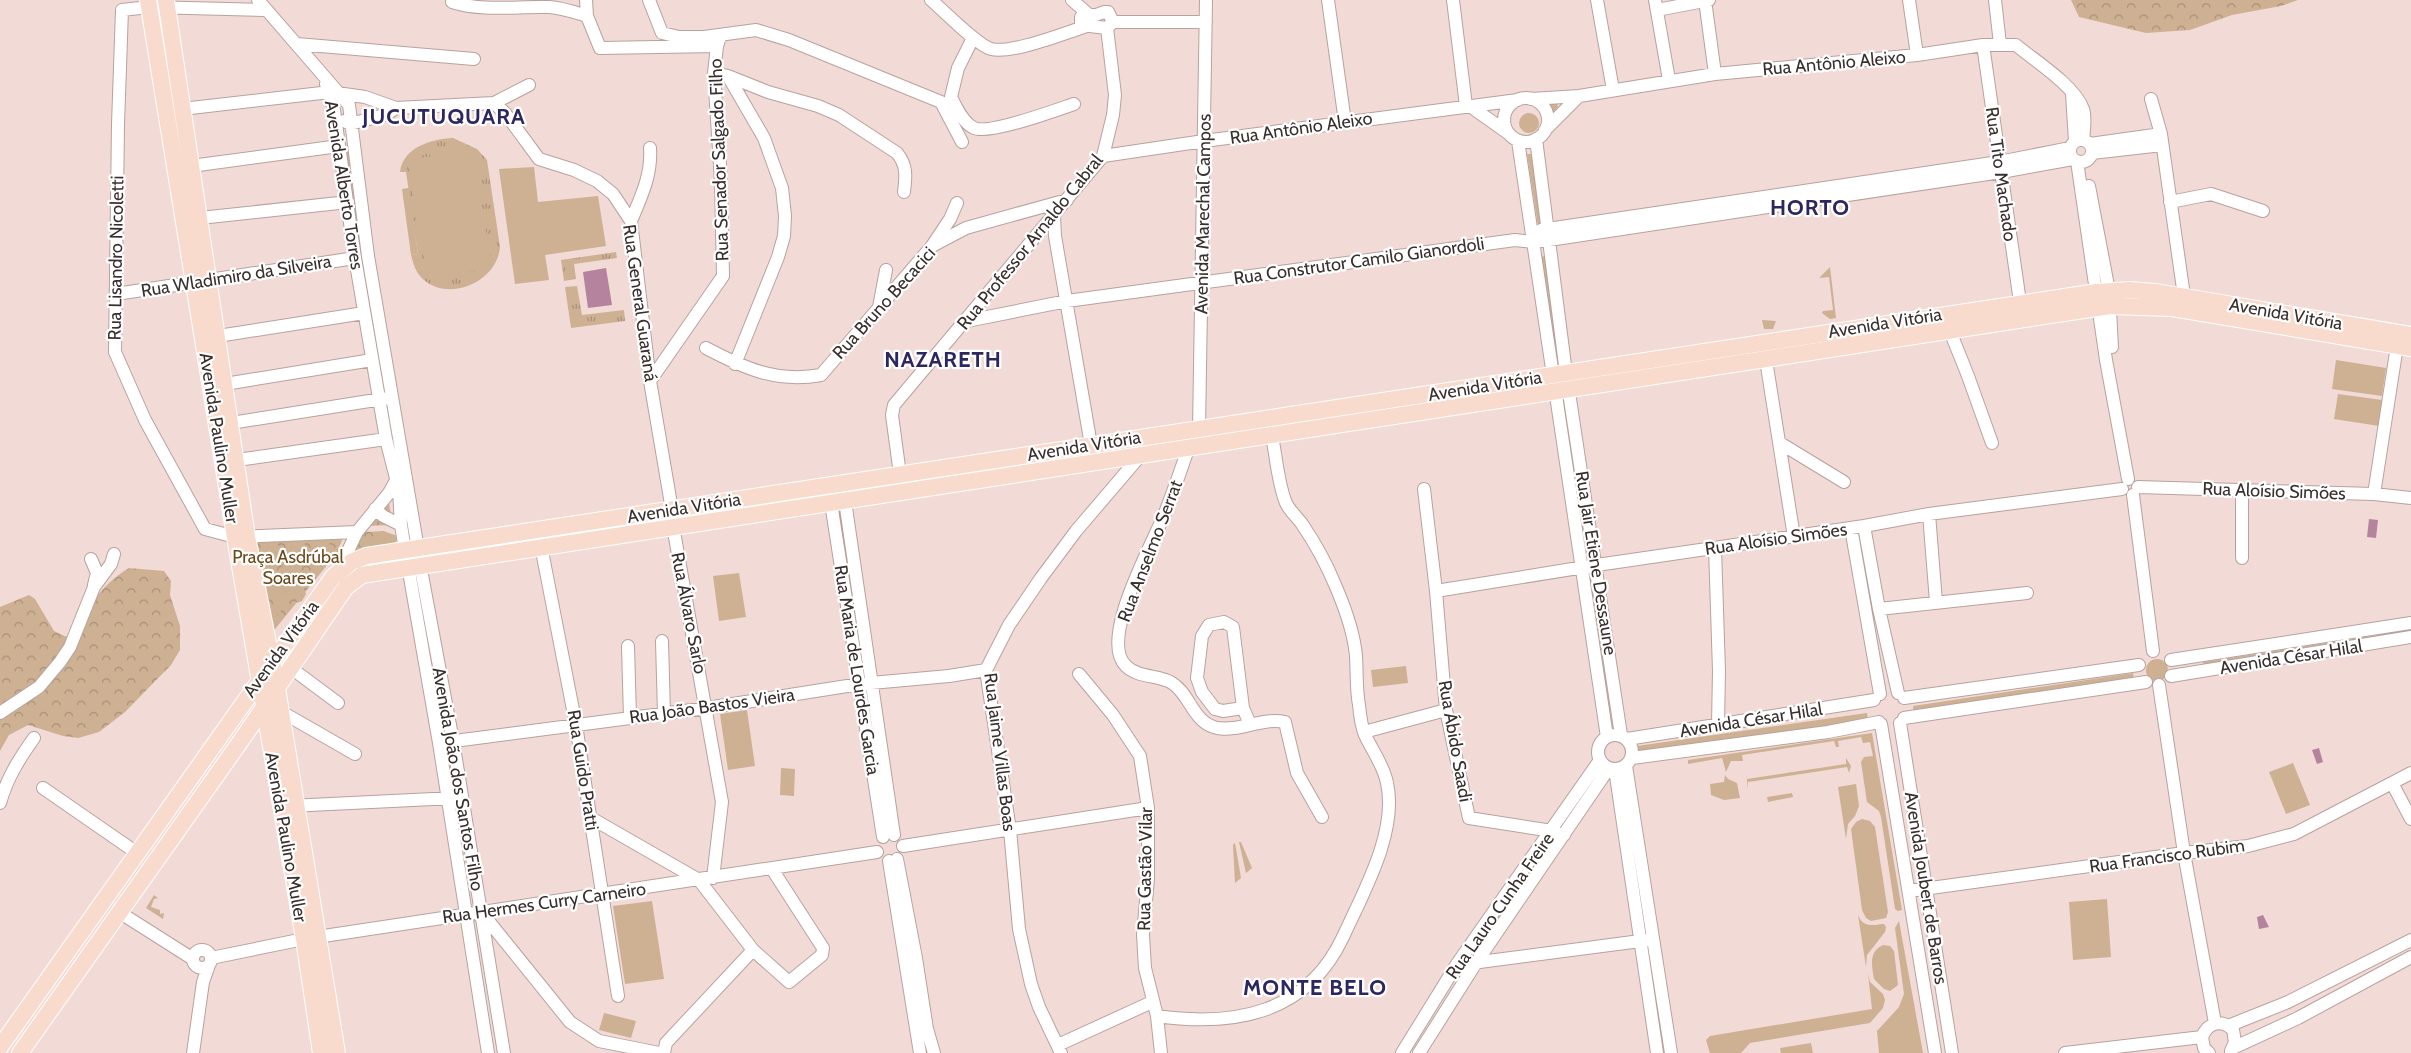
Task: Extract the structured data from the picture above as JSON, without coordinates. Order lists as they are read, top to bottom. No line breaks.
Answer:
{"streets":{"main road":["Avenida Vitória","Avenida Paulino Muller"],"street":["Rua Antônio Aleixo","Rua Senador Salgado Filho","Rua Tito Machado","Avenida Alberto Torres","Avenida Marechal Campos","Rua Professor Arnaldo Cabral","Rua Lisandro Nicoletti","Rua Construtor Camilo Gianordoli","Rua Wladimiro da Silveira","Rua General Guaraná","Rua Bruno Becacici","Rua Aloísio Simões","Rua Anselmo Serrat","Rua Jair Etiene Dessaune","Rua Álvaro Sarlo","Avenida César Hilal","Rua Maria de Lourdes Garcia","Rua João Bastos Vieira","Rua Ábido Saadi","Rua Jaime Villas Boas","Rua Guido Pratti","Avenida João dos Santos Filho","Rua Francisco Rubim","Rua Gastão Vilar","Avenida Joubert de Barros","Rua Hermes Curry Carneiro","Rua Lauro Cunha Freire"]},"crossings":[["Rua Antônio Aleixo","Rua Tito Machado"],["Rua Antônio Aleixo","Avenida Marechal Campos"],["Rua Antônio Aleixo","Rua Professor Arnaldo Cabral"],["Rua Antônio Aleixo","Rua Construtor Camilo Gianordoli"],["Rua Antônio Aleixo","Avenida Vitória"],["Rua Antônio Aleixo","Rua Aloísio Simões"],["Rua Antônio Aleixo","Avenida César Hilal"],["Rua Senador Salgado Filho","Rua General Guaraná"],["Rua Tito Machado","Rua Construtor Camilo Gianordoli"],["Rua Tito Machado","Avenida Vitória"],["Avenida Alberto Torres","Rua Lisandro Nicoletti"],["Avenida Alberto Torres","Rua Wladimiro da Silveira"],["Avenida Alberto Torres","Avenida Vitória"],["Avenida Alberto Torres","Avenida João dos Santos Filho"],["Avenida Marechal Campos","Rua Construtor Camilo Gianordoli"],["Avenida Marechal Campos","Avenida Vitória"],["Rua Professor Arnaldo Cabral","Rua Construtor Camilo Gianordoli"],["Rua Professor Arnaldo Cabral","Rua Bruno Becacici"],["Rua Professor Arnaldo Cabral","Avenida Vitória"],["Rua Lisandro Nicoletti","Rua Wladimiro da Silveira"],["Rua Lisandro Nicoletti","Avenida Paulino Muller"],["Rua Wladimiro da Silveira","Avenida Paulino Muller"],["Rua General Guaraná","Avenida Vitória"],["Avenida Vitória","Avenida Paulino Muller"],["Avenida Vitória","Rua Anselmo Serrat"],["Avenida Vitória","Rua Jair Etiene Dessaune"],["Avenida Vitória","Rua Álvaro Sarlo"],["Avenida Vitória","Rua Maria de Lourdes Garcia"],["Avenida Vitória","Rua Jaime Villas Boas"],["Avenida Vitória","Rua Guido Pratti"],["Avenida Vitória","Avenida João dos Santos Filho"],["Avenida Paulino Muller","Rua Hermes Curry Carneiro"],["Rua Aloísio Simões","Rua Jair Etiene Dessaune"],["Rua Aloísio Simões","Rua Ábido Saadi"],["Rua Jair Etiene Dessaune","Avenida César Hilal"],["Rua Jair Etiene Dessaune","Rua Lauro Cunha Freire"],["Rua Álvaro Sarlo","Rua João Bastos Vieira"],["Rua Álvaro Sarlo","Rua Hermes Curry Carneiro"],["Avenida César Hilal","Avenida Joubert de Barros"],["Avenida César Hilal","Rua Lauro Cunha Freire"],["Rua Maria de Lourdes Garcia","Rua João Bastos Vieira"],["Rua Maria de Lourdes Garcia","Rua Hermes Curry Carneiro"],["Rua João Bastos Vieira","Rua Jaime Villas Boas"],["Rua João Bastos Vieira","Rua Guido Pratti"],["Rua João Bastos Vieira","Avenida João dos Santos Filho"],["Rua Ábido Saadi","Rua Lauro Cunha Freire"],["Rua Guido Pratti","Rua Hermes Curry Carneiro"],["Avenida João dos Santos Filho","Rua Hermes Curry Carneiro"],["Rua Francisco Rubim","Avenida Joubert de Barros"]],"districts":["JUCUTUQUARA","HORTO","NAZARETH","MONTE BELO"],"parks":["Praça Asdrúbal Soares"]}
